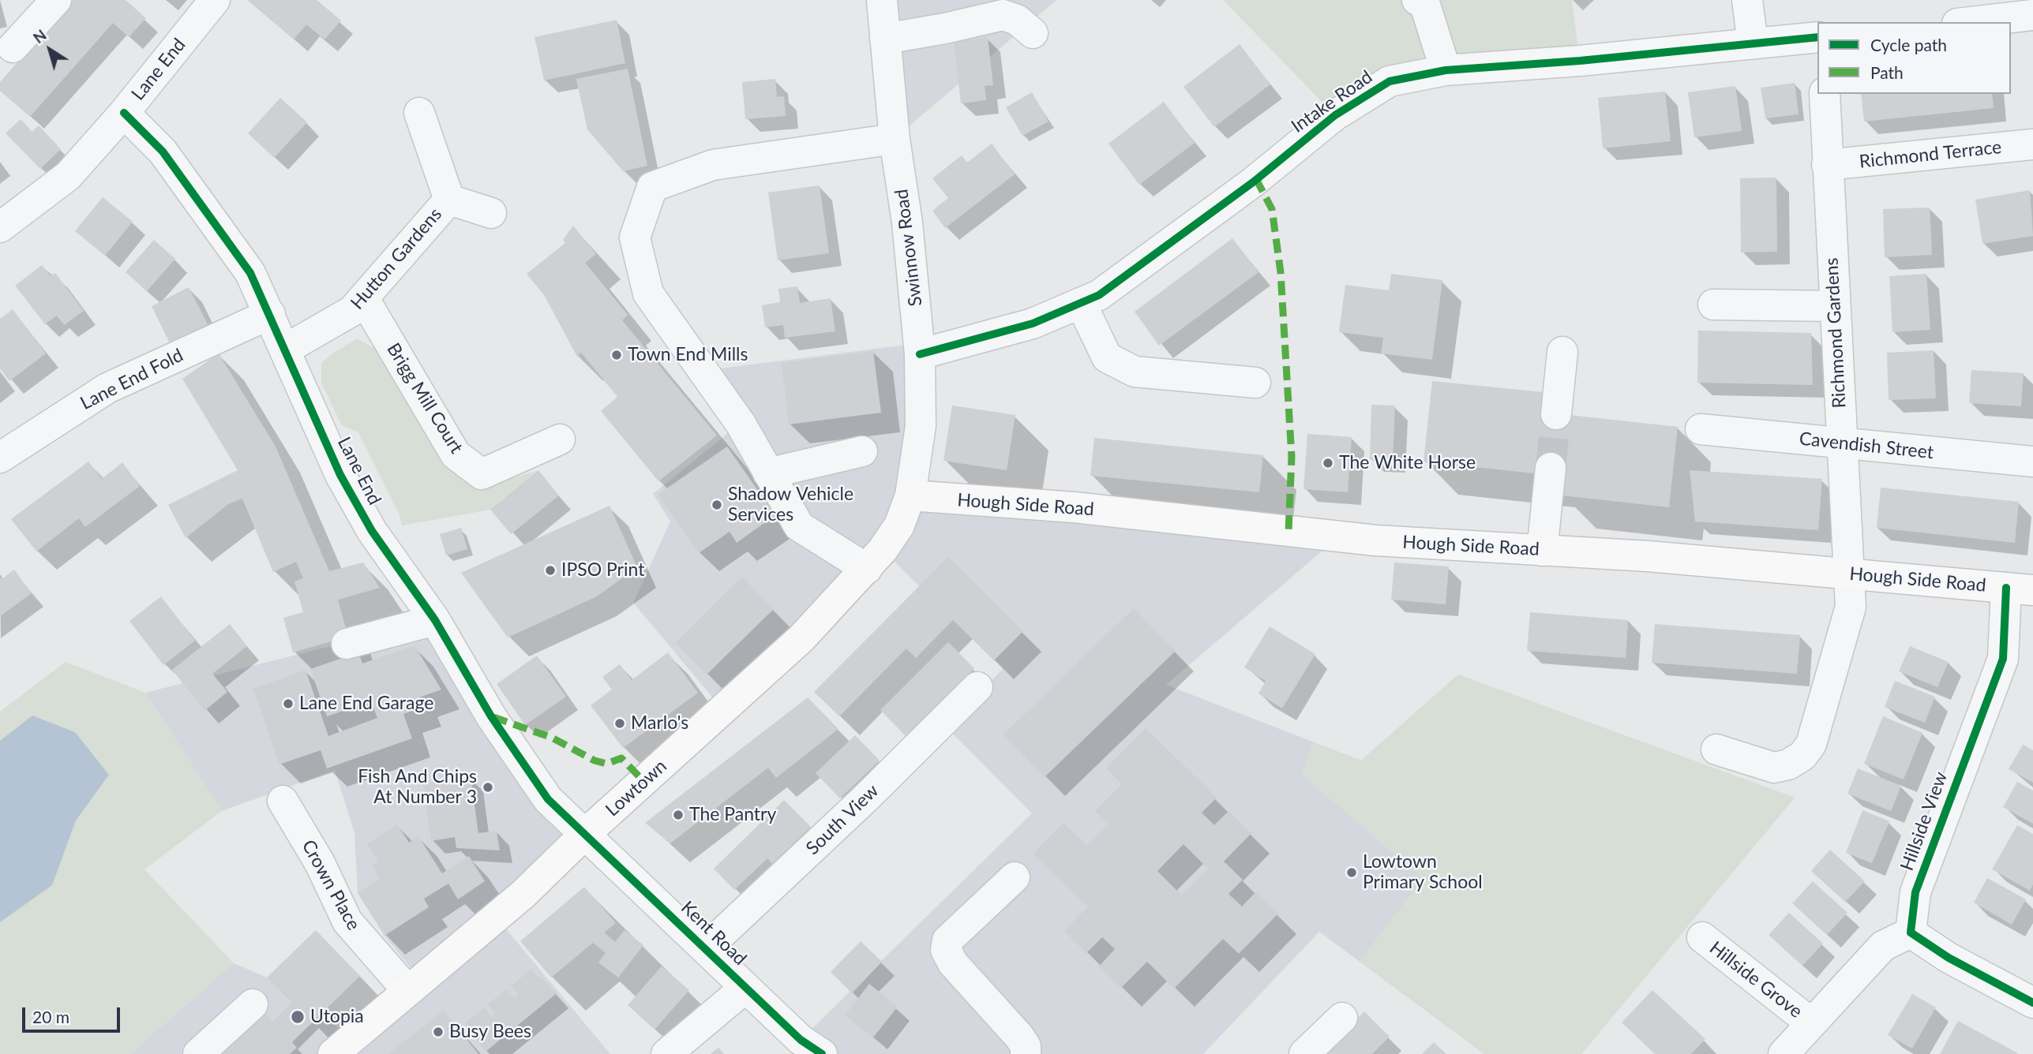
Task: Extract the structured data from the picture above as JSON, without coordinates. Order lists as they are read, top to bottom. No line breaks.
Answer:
{"streets":{"main road":["Hough Side Road","Lowtown"],"street":["Lane End","Intake Road","Richmond Terrace","Swinnow Road","Hutton Gardens","Richmond Gardens","Lane End Fold","Brigg Mill Court","Cavendish Street","South View","Hillside View","Crown Place","Kent Road","Hillside Grove"]},"crossings":[["Lane End","Hutton Gardens"],["Lane End","Lane End Fold"],["Lane End","Lowtown"],["Lane End","Kent Road"],["Intake Road","Swinnow Road"],["Richmond Terrace","Richmond Gardens"],["Swinnow Road","Hough Side Road"],["Swinnow Road","Lowtown"],["Hutton Gardens","Brigg Mill Court"],["Richmond Gardens","Cavendish Street"],["Richmond Gardens","Hough Side Road"],["Hough Side Road","Lowtown"],["Hough Side Road","Hillside View"],["Lowtown","Crown Place"],["Lowtown","Kent Road"],["South View","Kent Road"],["Hillside View","Hillside Grove"]],"places":["Town End Mills","The White Horse","Shadow Vehicle Services","IPSO Print","Lane End Garage","Marlo's","Fish And Chips At Number 3","The Pantry","Lowtown Primary School","Utopia","Busy Bees"],"legend":["Cycle path","Path"],"scale_bar":"20 m","north":"top left"}
